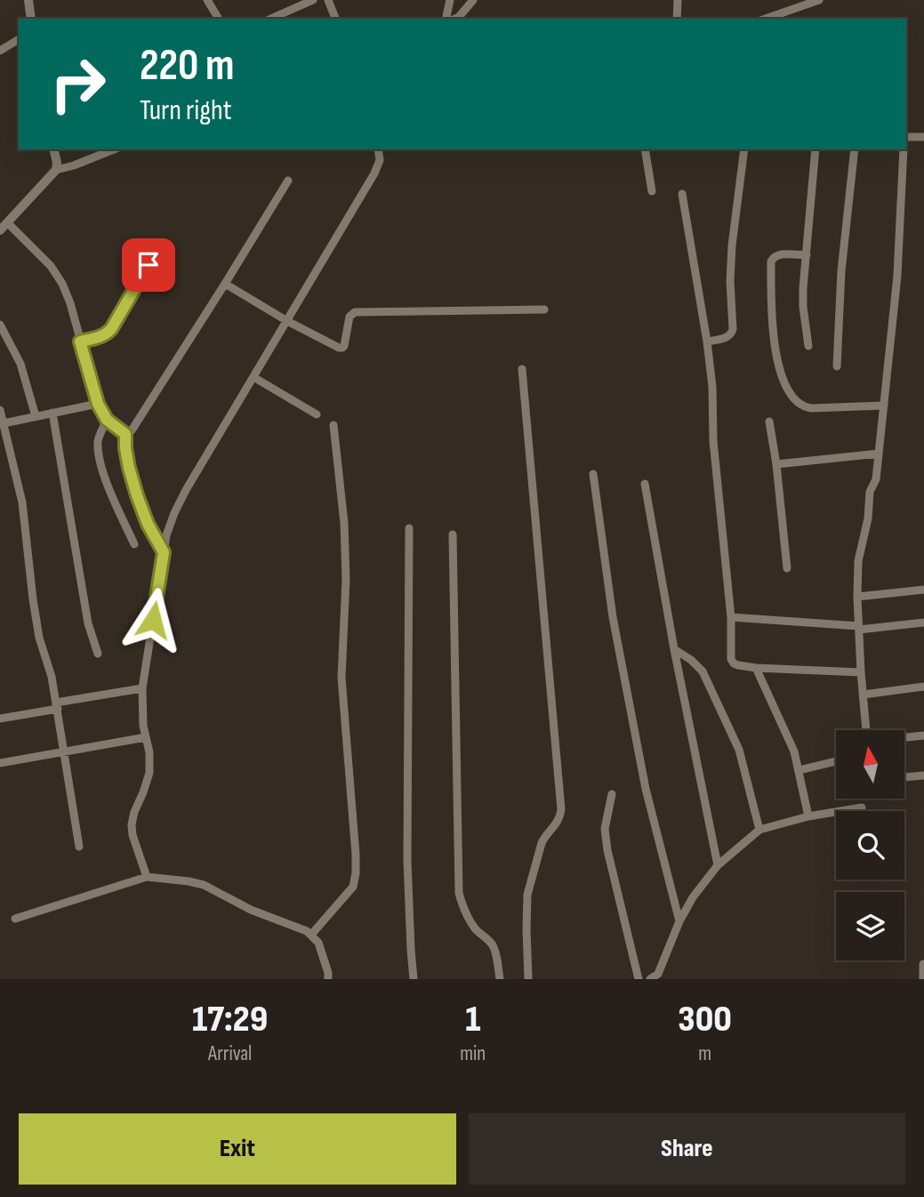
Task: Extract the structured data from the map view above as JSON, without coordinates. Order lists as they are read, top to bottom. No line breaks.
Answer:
{"north":"top","page":{"turn":["220 m","Turn right"],"eta":["17:29","Arrival","1","min","300","m"],"buttons":["Exit","Share"]}}
